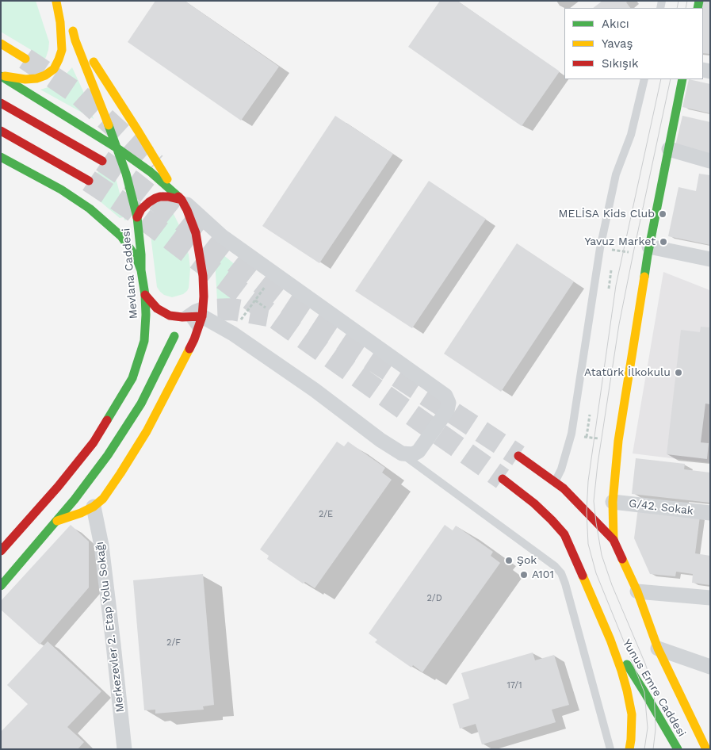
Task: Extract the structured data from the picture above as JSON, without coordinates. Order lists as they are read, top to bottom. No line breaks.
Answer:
{"streets":{"main road":["Mevlana Caddesi","Yunus Emre Caddesi"],"street":["G/42. Sokak","Merkezevler 2. Etap Yolu Sokağı"]},"places":["MELİSA Kids Club","Yavuz Market","Atatürk İlkokulu","Şok","A101"],"house_numbers":["2/E","2/D","2/F","17/1"],"legend":["Akıcı","Yavaş","Sıkışık"]}
